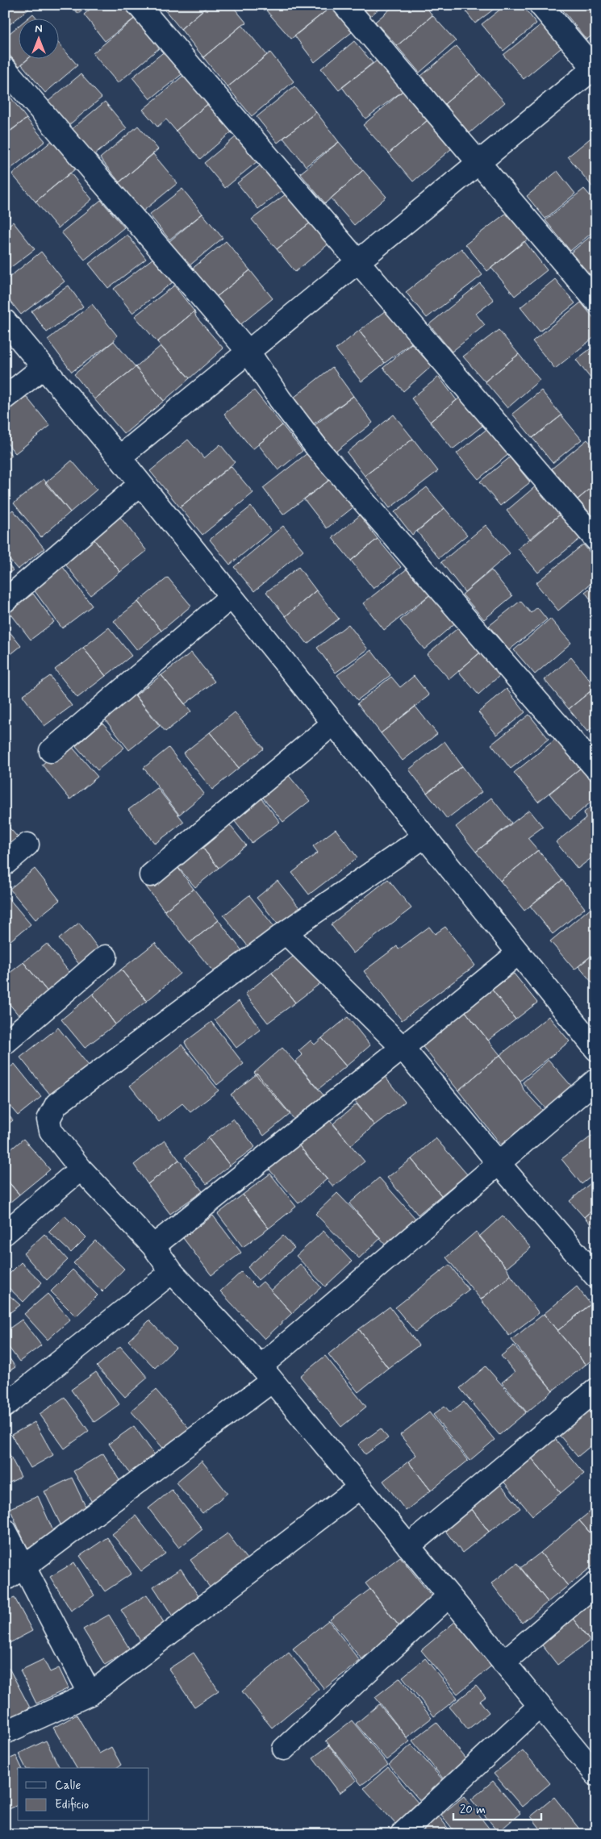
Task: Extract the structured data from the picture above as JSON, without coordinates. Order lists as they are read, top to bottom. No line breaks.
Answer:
{"legend":["Calle","Edificio"],"scale_bar":"20 m","north":"top"}
